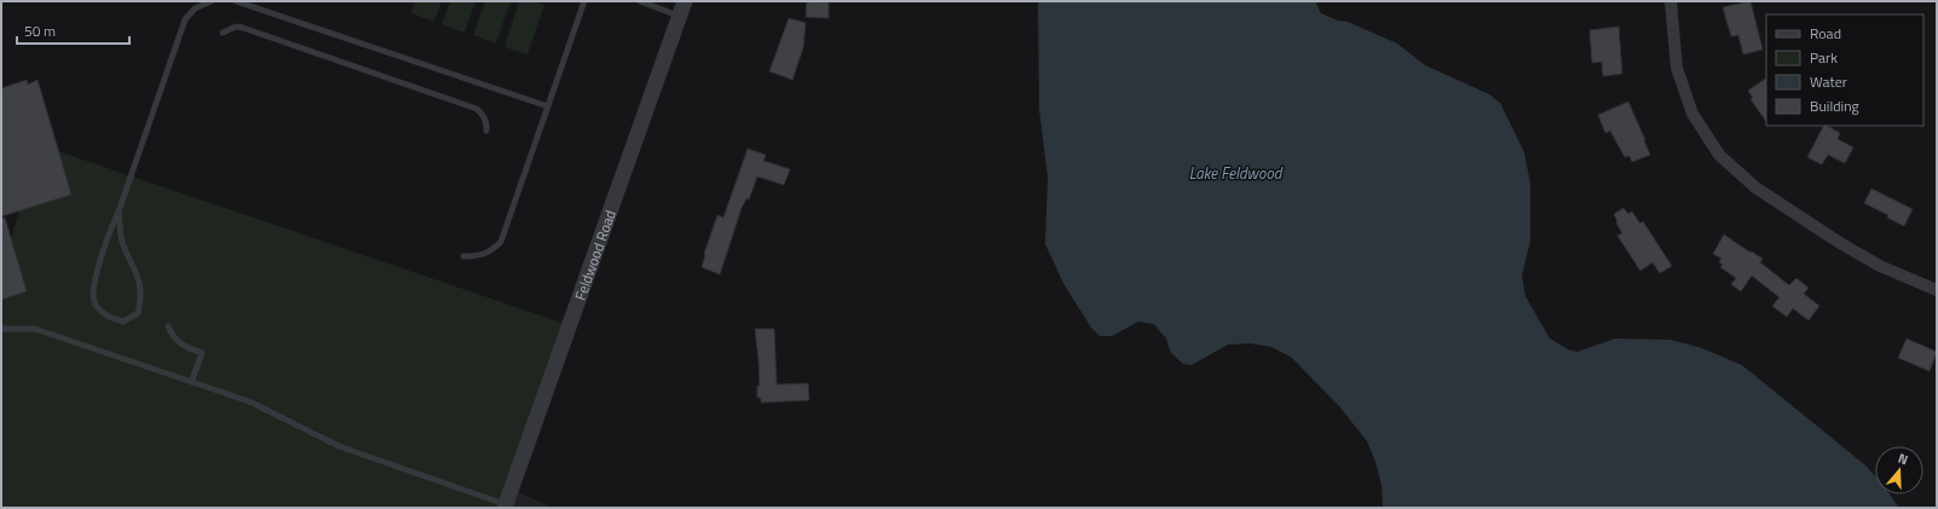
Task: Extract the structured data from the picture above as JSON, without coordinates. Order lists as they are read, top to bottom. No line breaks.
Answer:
{"streets":{"street":["Feldwood Road"]},"water":["Lake Feldwood"],"legend":["Road","Park","Water","Building"],"scale_bar":"50 m","north":"top"}
